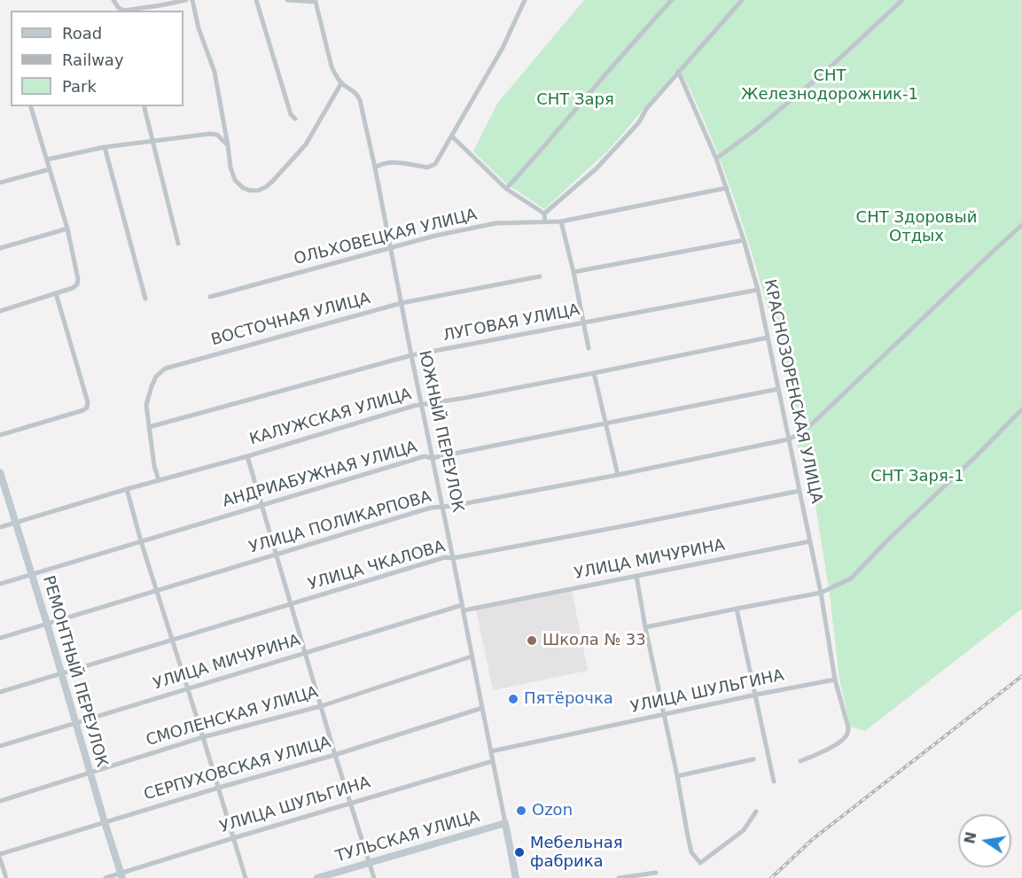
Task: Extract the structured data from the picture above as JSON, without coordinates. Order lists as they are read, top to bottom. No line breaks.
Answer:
{"streets":{"main road":["ЮЖНЫЙ ПЕРЕУЛОК","РЕМОНТНЫЙ ПЕРЕУЛОК","ТУЛЬСКАЯ УЛИЦА"],"street":["ОЛЬХОВЕЦКАЯ УЛИЦА","ВОСТОЧНАЯ УЛИЦА","ЛУГОВАЯ УЛИЦА","КРАСНОЗОРЕНСКАЯ УЛИЦА","КАЛУЖСКАЯ УЛИЦА","АНДРИАБУЖНАЯ УЛИЦА","УЛИЦА ПОЛИКАРПОВА","УЛИЦА МИЧУРИНА","УЛИЦА ЧКАЛОВА","УЛИЦА ШУЛЬГИНА","СМОЛЕНСКАЯ УЛИЦА","СЕРПУХОВСКАЯ УЛИЦА"]},"crossings":[["ОЛЬХОВЕЦКАЯ УЛИЦА","КРАСНОЗОРЕНСКАЯ УЛИЦА"],["ОЛЬХОВЕЦКАЯ УЛИЦА","ЮЖНЫЙ ПЕРЕУЛОК"],["ВОСТОЧНАЯ УЛИЦА","ЛУГОВАЯ УЛИЦА"],["ВОСТОЧНАЯ УЛИЦА","КАЛУЖСКАЯ УЛИЦА"],["ВОСТОЧНАЯ УЛИЦА","ЮЖНЫЙ ПЕРЕУЛОК"],["ЛУГОВАЯ УЛИЦА","КРАСНОЗОРЕНСКАЯ УЛИЦА"],["ЛУГОВАЯ УЛИЦА","ЮЖНЫЙ ПЕРЕУЛОК"],["КРАСНОЗОРЕНСКАЯ УЛИЦА","КАЛУЖСКАЯ УЛИЦА"],["КРАСНОЗОРЕНСКАЯ УЛИЦА","АНДРИАБУЖНАЯ УЛИЦА"],["КРАСНОЗОРЕНСКАЯ УЛИЦА","УЛИЦА ПОЛИКАРПОВА"],["КРАСНОЗОРЕНСКАЯ УЛИЦА","УЛИЦА МИЧУРИНА"],["КРАСНОЗОРЕНСКАЯ УЛИЦА","УЛИЦА ЧКАЛОВА"],["КРАСНОЗОРЕНСКАЯ УЛИЦА","УЛИЦА ШУЛЬГИНА"],["КАЛУЖСКАЯ УЛИЦА","ЮЖНЫЙ ПЕРЕУЛОК"],["КАЛУЖСКАЯ УЛИЦА","РЕМОНТНЫЙ ПЕРЕУЛОК"],["ЮЖНЫЙ ПЕРЕУЛОК","АНДРИАБУЖНАЯ УЛИЦА"],["ЮЖНЫЙ ПЕРЕУЛОК","УЛИЦА ПОЛИКАРПОВА"],["ЮЖНЫЙ ПЕРЕУЛОК","УЛИЦА МИЧУРИНА"],["ЮЖНЫЙ ПЕРЕУЛОК","УЛИЦА ЧКАЛОВА"],["ЮЖНЫЙ ПЕРЕУЛОК","УЛИЦА ШУЛЬГИНА"],["ЮЖНЫЙ ПЕРЕУЛОК","СМОЛЕНСКАЯ УЛИЦА"],["ЮЖНЫЙ ПЕРЕУЛОК","СЕРПУХОВСКАЯ УЛИЦА"],["ЮЖНЫЙ ПЕРЕУЛОК","ТУЛЬСКАЯ УЛИЦА"],["АНДРИАБУЖНАЯ УЛИЦА","РЕМОНТНЫЙ ПЕРЕУЛОК"],["УЛИЦА ПОЛИКАРПОВА","РЕМОНТНЫЙ ПЕРЕУЛОК"],["УЛИЦА МИЧУРИНА","РЕМОНТНЫЙ ПЕРЕУЛОК"],["УЛИЦА ЧКАЛОВА","РЕМОНТНЫЙ ПЕРЕУЛОК"],["РЕМОНТНЫЙ ПЕРЕУЛОК","УЛИЦА ШУЛЬГИНА"],["РЕМОНТНЫЙ ПЕРЕУЛОК","СМОЛЕНСКАЯ УЛИЦА"],["РЕМОНТНЫЙ ПЕРЕУЛОК","СЕРПУХОВСКАЯ УЛИЦА"]],"parks":["СНТ Железнодорожник-1","СНТ Заря","СНТ Здоровый Отдых","СНТ Заря-1"],"places":["Школа № 33","Пятёрочка","Ozon","Мебельная фабрика"],"legend":["Road","Railway","Park"],"north":"left"}
